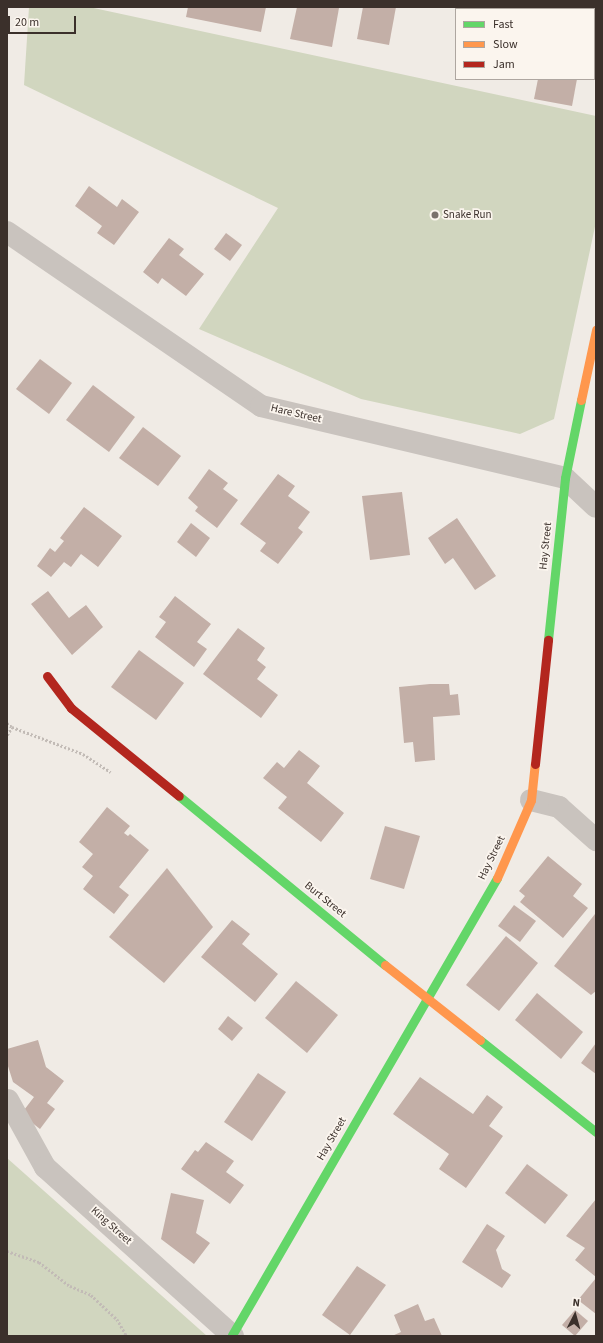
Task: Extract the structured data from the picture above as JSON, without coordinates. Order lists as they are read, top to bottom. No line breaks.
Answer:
{"streets":{"street":["Hare Street","Hay Street","Burt Street","King Street"]},"crossings":[["Hare Street","Hay Street"],["Hay Street","Burt Street"],["Hay Street","King Street"]],"places":["Snake Run"],"legend":["Fast","Slow","Jam"],"scale_bar":"20 m","north":"top"}
